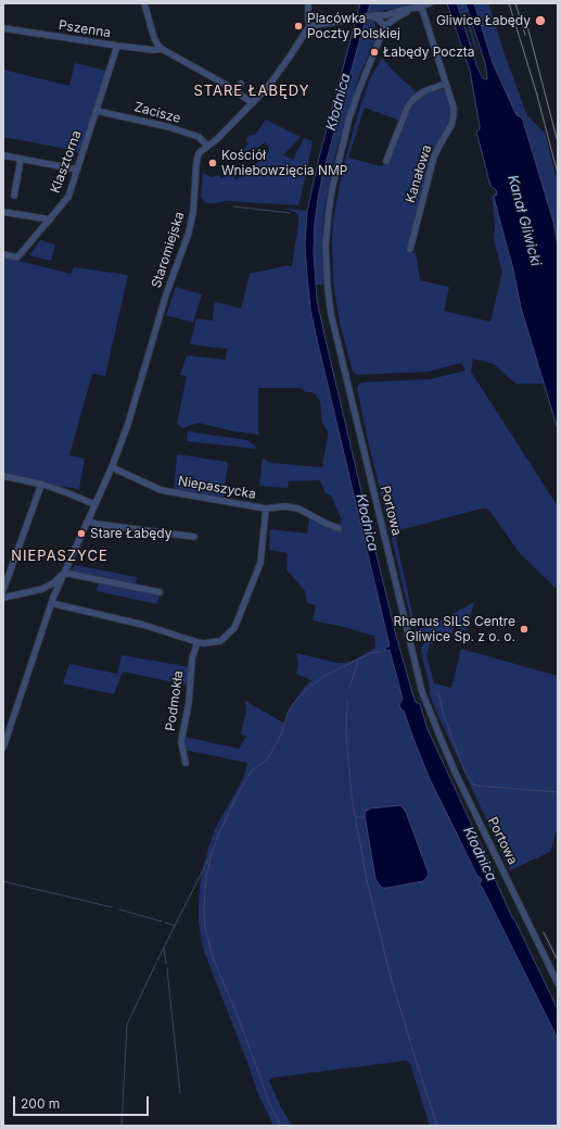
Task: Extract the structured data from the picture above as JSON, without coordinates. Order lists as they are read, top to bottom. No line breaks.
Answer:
{"streets":{"street":["Pszenna","Zacisze","Klasztorna","Kanałowa","Staromiejska","Niepaszycka","Portowa","Podmokła"]},"crossings":[["Pszenna","Klasztorna"],["Zacisze","Klasztorna"],["Zacisze","Staromiejska"],["Staromiejska","Niepaszycka"],["Niepaszycka","Podmokła"]],"districts":["STARE ŁABĘDY","NIEPASZYCE"],"water":["Kłodnica","Kanał Gliwicki"],"places":["Gliwice Łabędy","Placówka Poczty Polskiej","Łabędy Poczta","Kościół Wniebowzięcia NMP","Stare Łabędy","Rhenus SILS Centre Gliwice Sp. z o. o."],"scale_bar":"200 m"}
